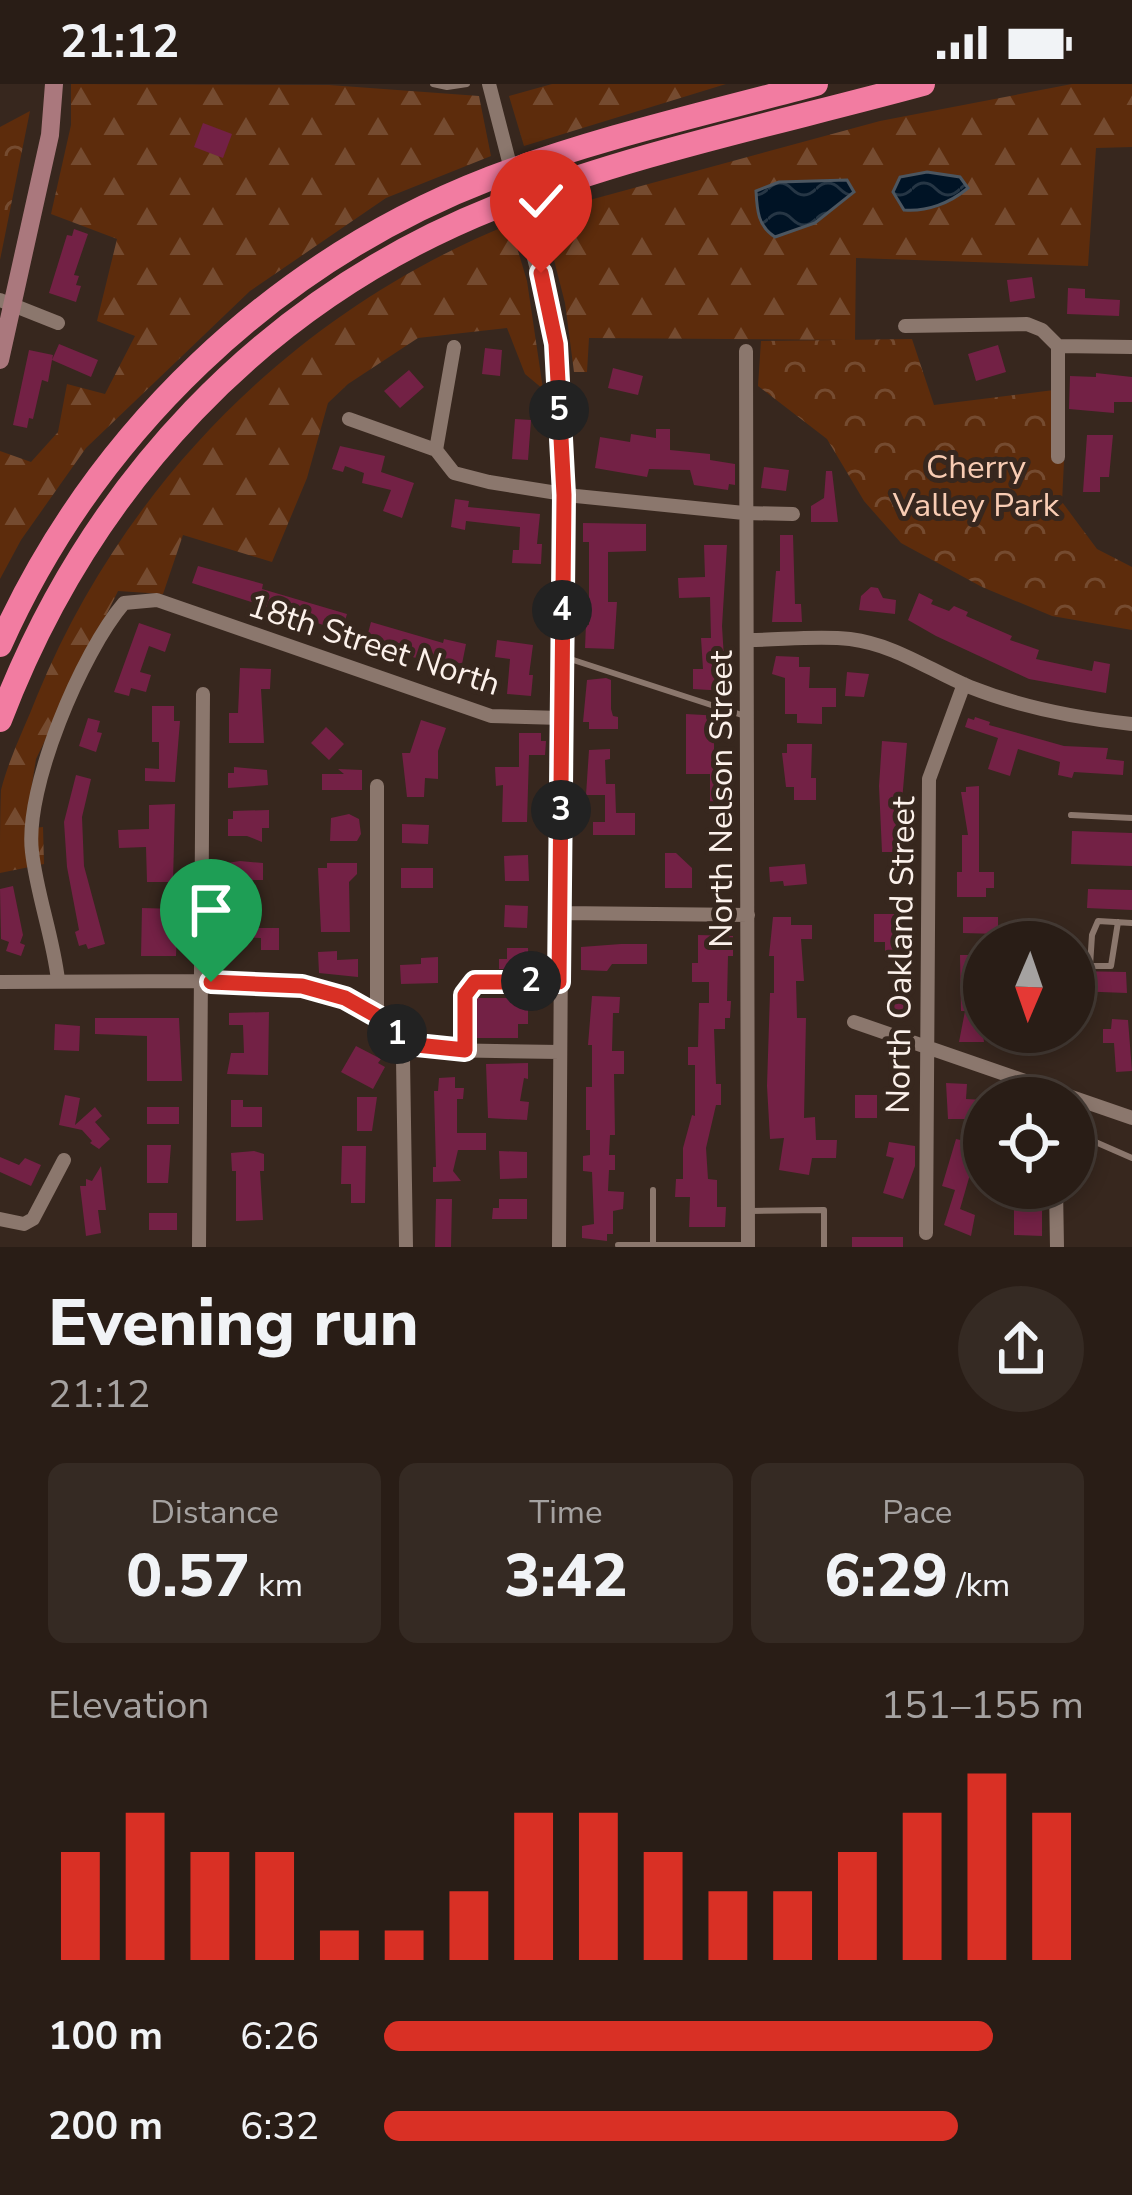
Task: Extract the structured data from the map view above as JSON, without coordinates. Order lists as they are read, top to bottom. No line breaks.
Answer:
{"streets":{"street":["18th Street North","North Nelson Street","North Oakland Street"]},"parks":["Cherry Valley Park"],"north":"bottom","page":{"status":"21:12","pins":["5","4","3","2","1"],"heading":["Evening run","21:12"],"stats":[["Distance","0.57 km"],["Time","3:42"],["Pace","6:29 /km"]],"chart":["Elevation","151–155 m"],"list":[{"name":"100 m","note":"6:26"},{"name":"200 m","note":"6:32"}]}}
